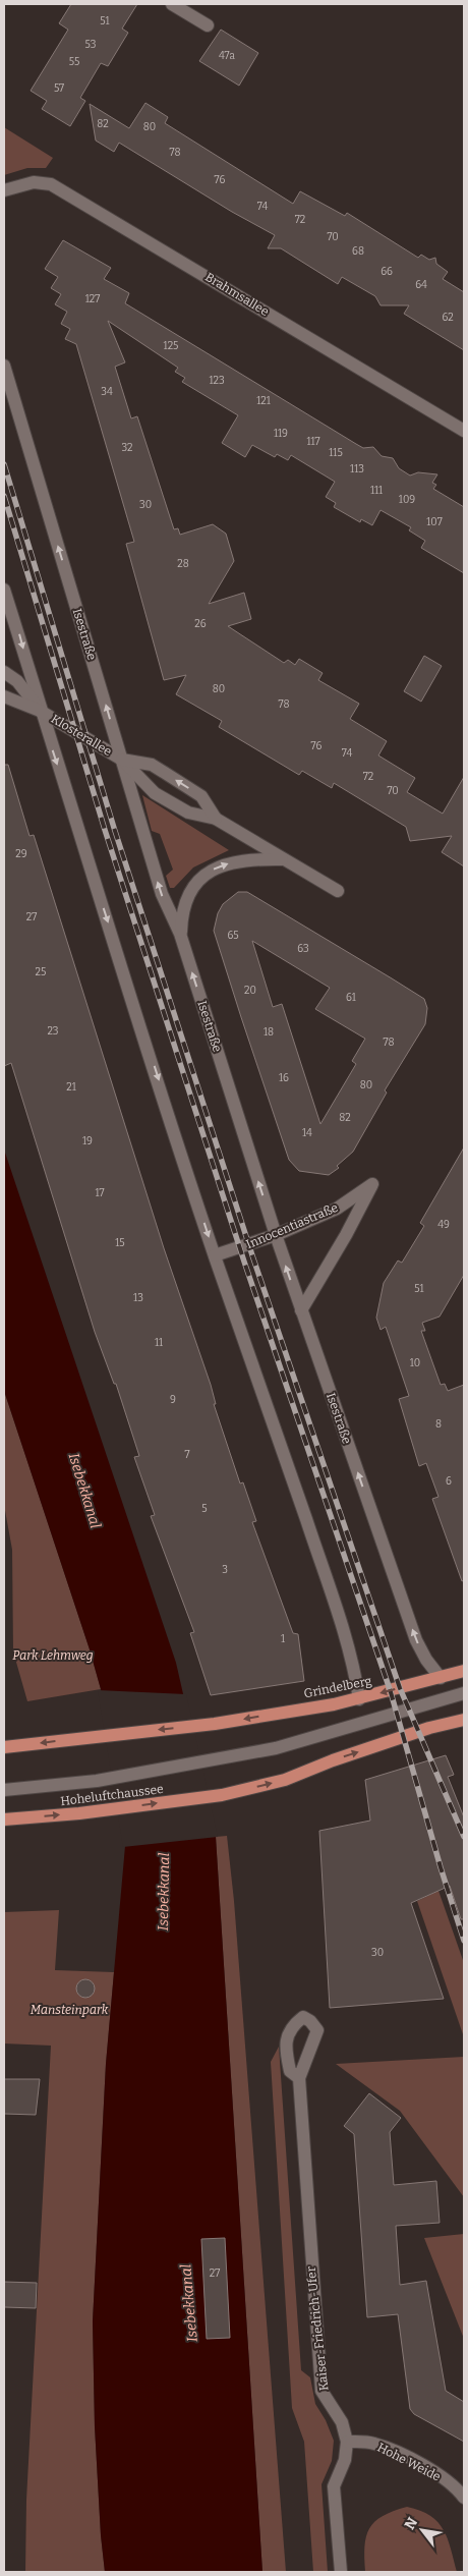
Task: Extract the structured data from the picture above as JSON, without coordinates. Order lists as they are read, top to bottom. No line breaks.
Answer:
{"streets":{"main road":["Grindelberg","Hoheluftchaussee"],"street":["Brahmsallee","Isestraße","Klosterallee","Innocentiastraße","Kaiser-Friedrich-Ufer","Hohe Weide"]},"crossings":[["Isestraße","Klosterallee"],["Isestraße","Innocentiastraße"],["Isestraße","Grindelberg"],["Kaiser-Friedrich-Ufer","Hohe Weide"]],"one_way":["Grindelberg","Hoheluftchaussee"],"water":["Isebekkanal"],"parks":["Park Lehmweg","Mansteinpark"],"house_numbers":["51","53","47a","55","57","82","80","78","76","74","72","70","68","66","64","127","62","125","123","34","121","119","117","32","115","113","111","109","30","107","28","26","80","78","76","74","72","70","29","27","65","63","25","20","61","23","18","78","16","80","21","82","14","19","17","49","15","51","13","11","10","9","8","7","6","5","3","1","30","27"],"north":"top left"}
